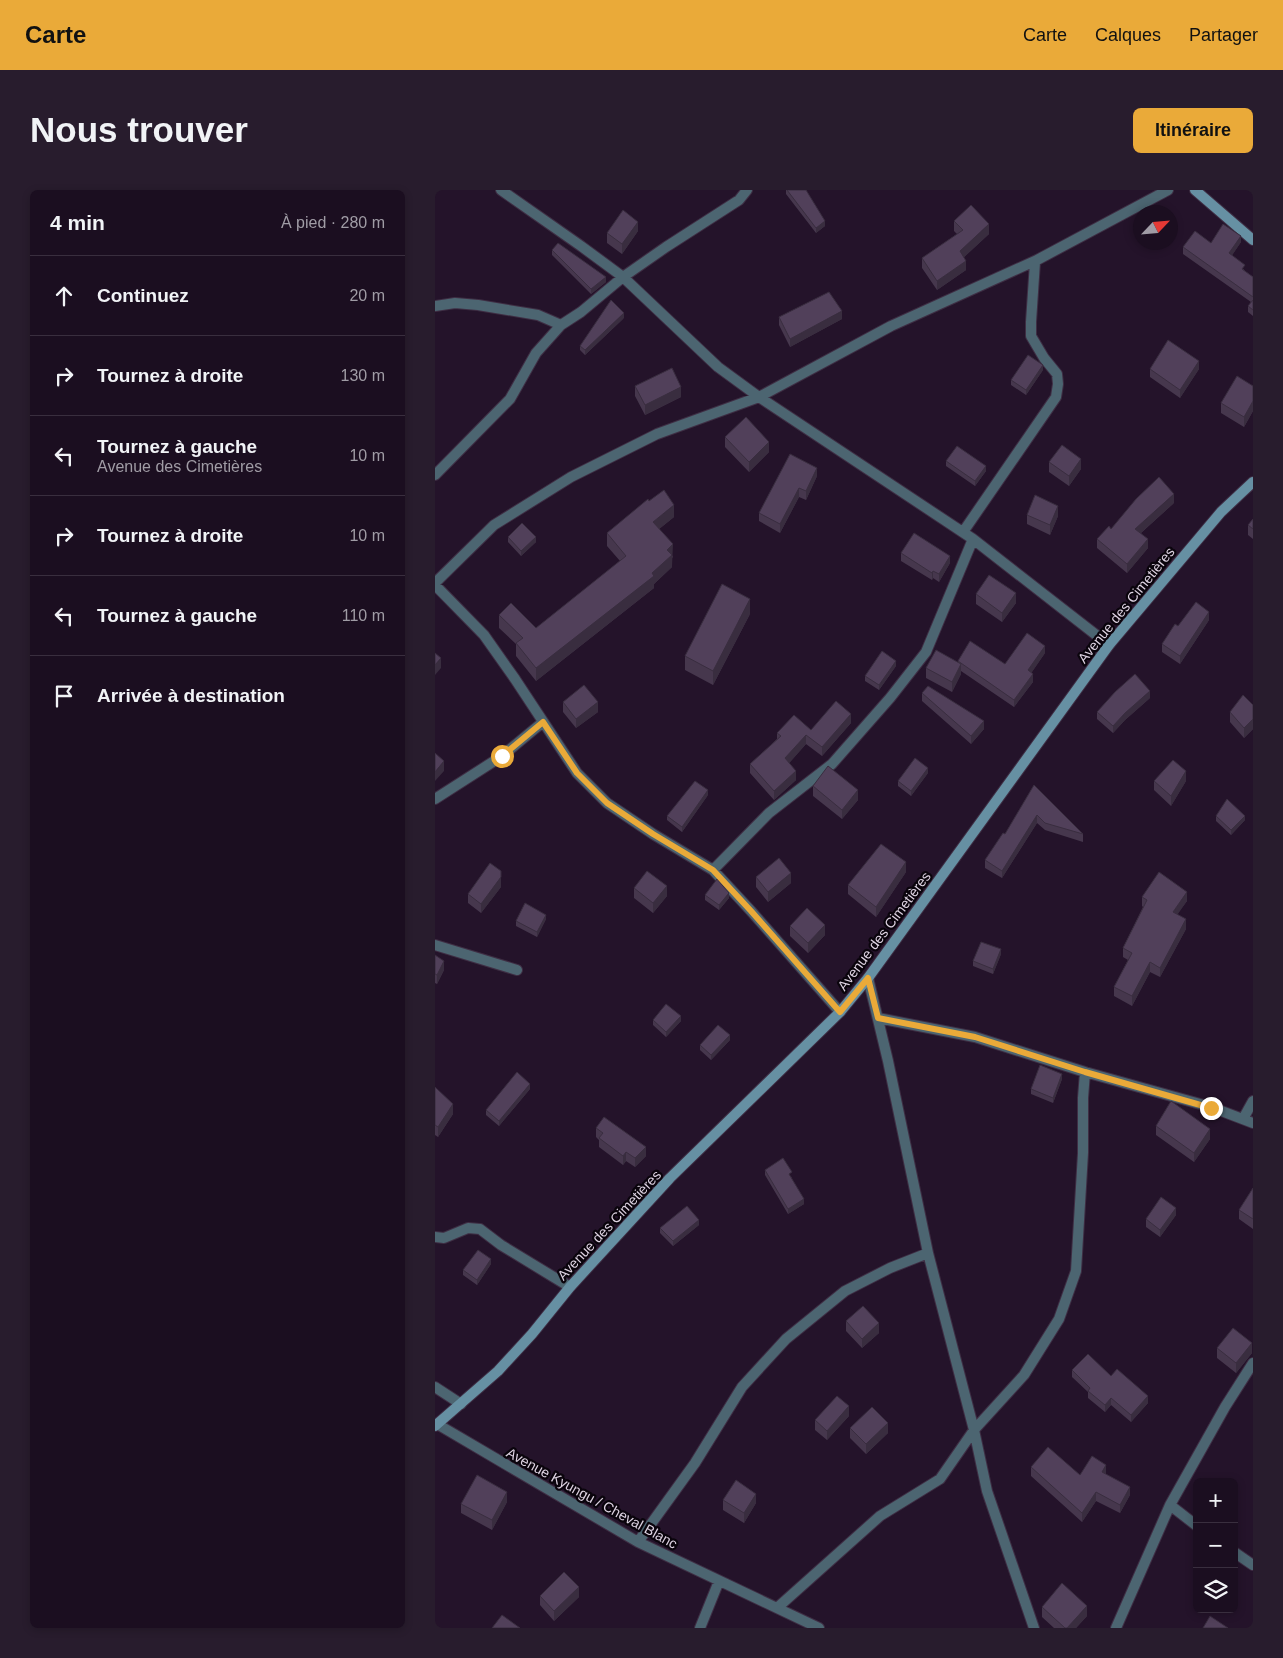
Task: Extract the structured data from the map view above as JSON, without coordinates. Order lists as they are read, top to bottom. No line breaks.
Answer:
{"streets":{"street":["Avenue des Cimetières","Avenue Kyungu / Cheval Blanc"]},"crossings":[["Avenue des Cimetières","Avenue Kyungu / Cheval Blanc"]],"north":"top right","page":{"header":"Carte","nav":["Carte","Calques","Partager"],"buttons":"Itinéraire","title":"Nous trouver","heading":["4 min","À pied · 280 m"],"list":[["Continuez","20 m"],["Tournez à droite","130 m"],["Tournez à gauche","Avenue des Cimetières","10 m"],["Tournez à droite","10 m"],["Tournez à gauche","110 m"],"Arrivée à destination"],"map_buttons":["+","−"]}}
